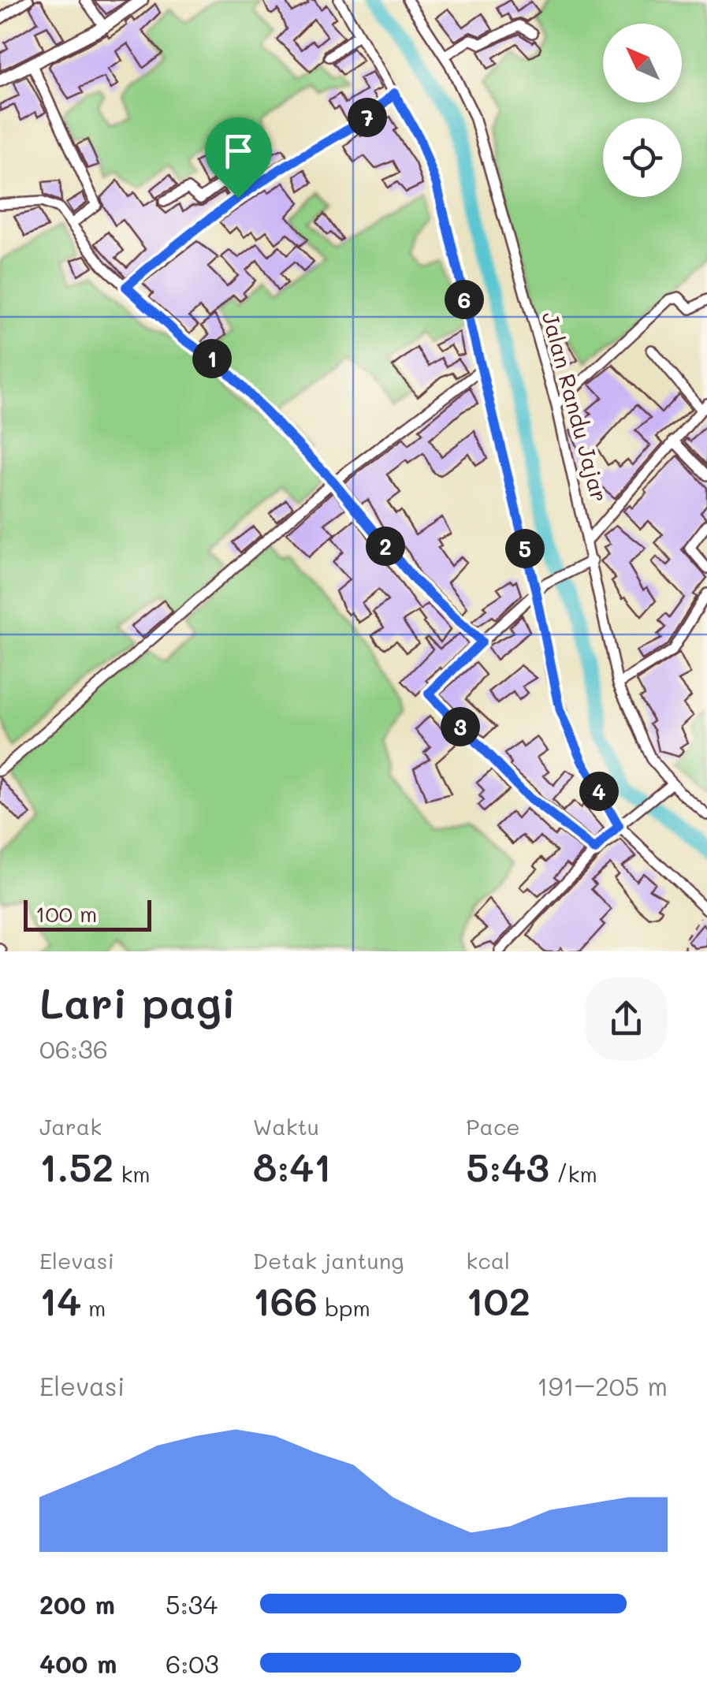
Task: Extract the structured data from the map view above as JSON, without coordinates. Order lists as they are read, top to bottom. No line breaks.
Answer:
{"streets":{"street":["Jalan Randu Jajar"]},"scale_bar":"100 m","north":"top left","page":{"pins":["7","6","1","2","5","3","4"],"scale":"100 m","heading":["Lari pagi","06:36"],"stats":[["Jarak","1.52 km"],["Waktu","8:41"],["Pace","5:43 /km"],["Elevasi","14 m"],["Detak jantung","166 bpm"],["kcal","102"]],"chart":["Elevasi","191–205 m"],"list":[{"name":"200 m","note":"5:34"},{"name":"400 m","note":"6:03"}]}}
